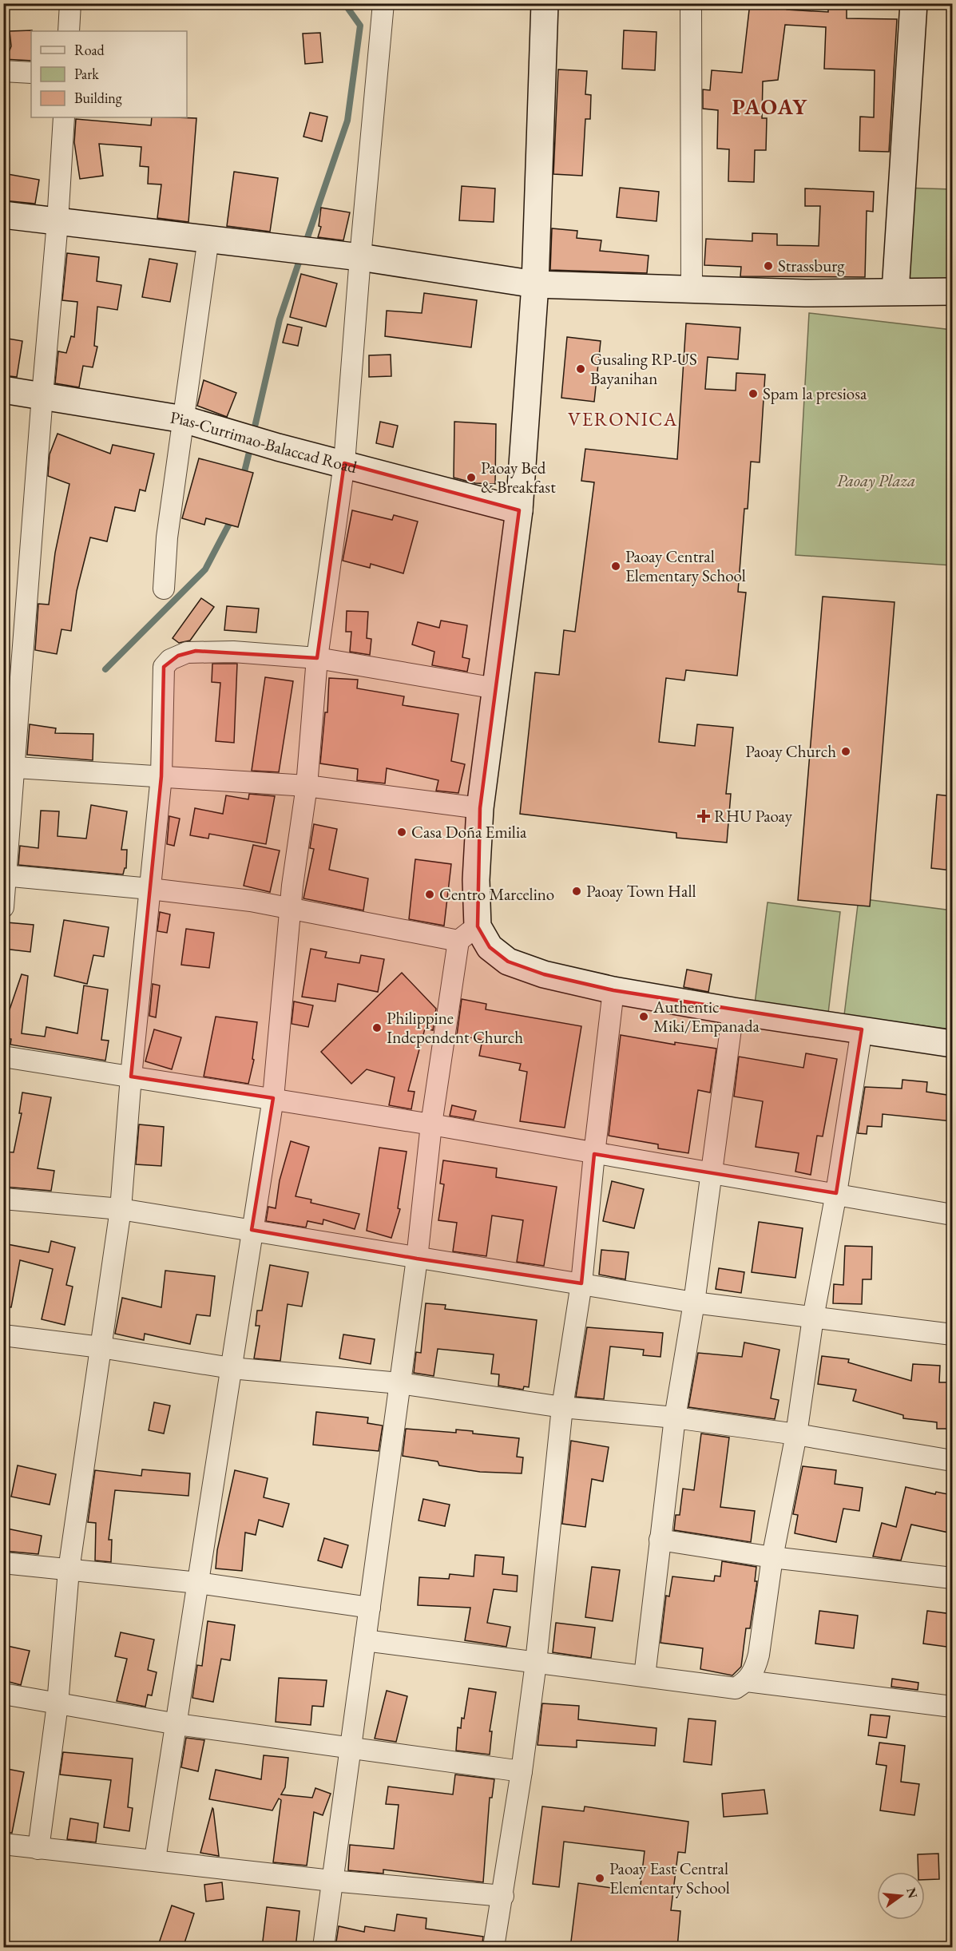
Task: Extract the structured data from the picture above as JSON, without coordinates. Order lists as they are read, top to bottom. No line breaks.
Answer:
{"streets":{"main road":["Pias-Currimao-Balaccad Road"]},"districts":["PAOAY","VERONICA"],"parks":["Paoay Plaza"],"places":{"other":["Strassburg","Gusaling RP-US Bayanihan","Spam la presiosa","Paoay Bed & Breakfast","Paoay Central Elementary School","Paoay Church","Casa Doña Emilia","Paoay Town Hall","Centro Marcelino","Authentic Miki/Empanada","Philippine Independent Church","Paoay East Central Elementary School"],"health":["RHU Paoay"]},"legend":["Road","Park","Building"],"north":"right"}
